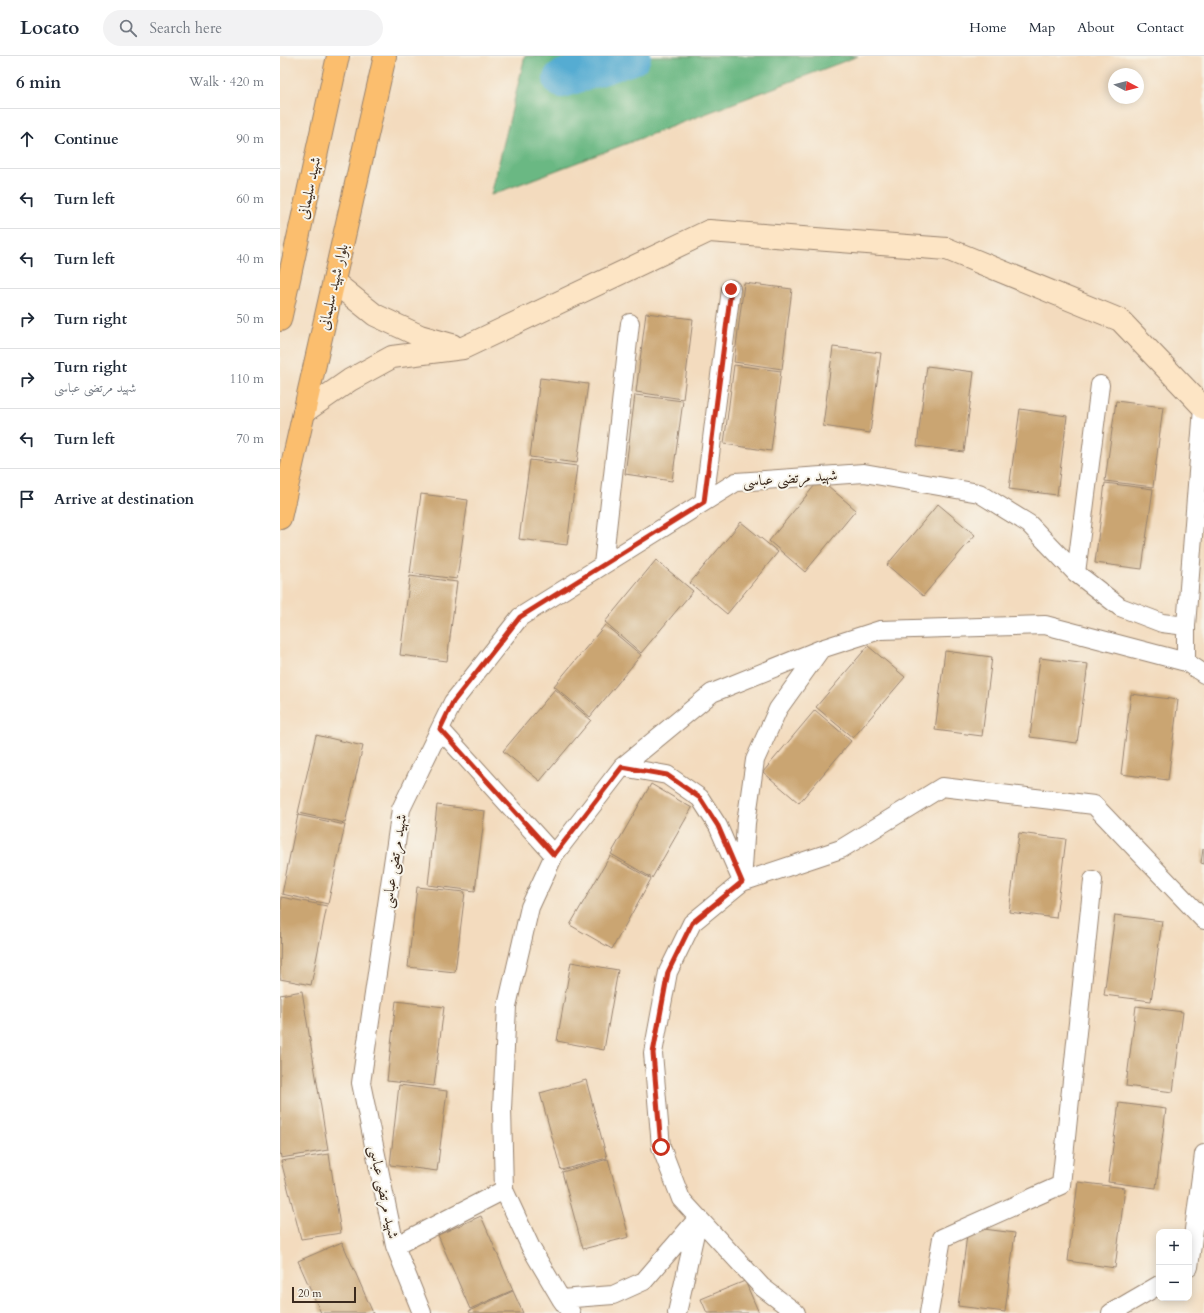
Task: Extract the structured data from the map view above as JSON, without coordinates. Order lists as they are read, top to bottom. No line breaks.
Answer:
{"streets":{"main road":["شهید سلیمانی","بلوار شهید سلیمانی"],"street":["شهید مرتضی عباسی"]},"scale_bar":"20 m","north":"right","page":{"header":"Locato","search":"Search here","nav":["Home","Map","About","Contact"],"heading":["6 min","Walk · 420 m"],"list":[["Continue","90 m"],["Turn left","60 m"],["Turn left","40 m"],["Turn right","50 m"],["Turn right","شهید مرتضی عباسی","110 m"],["Turn left","70 m"],"Arrive at destination"],"map_buttons":["+","−"],"scale":"20 m"}}
